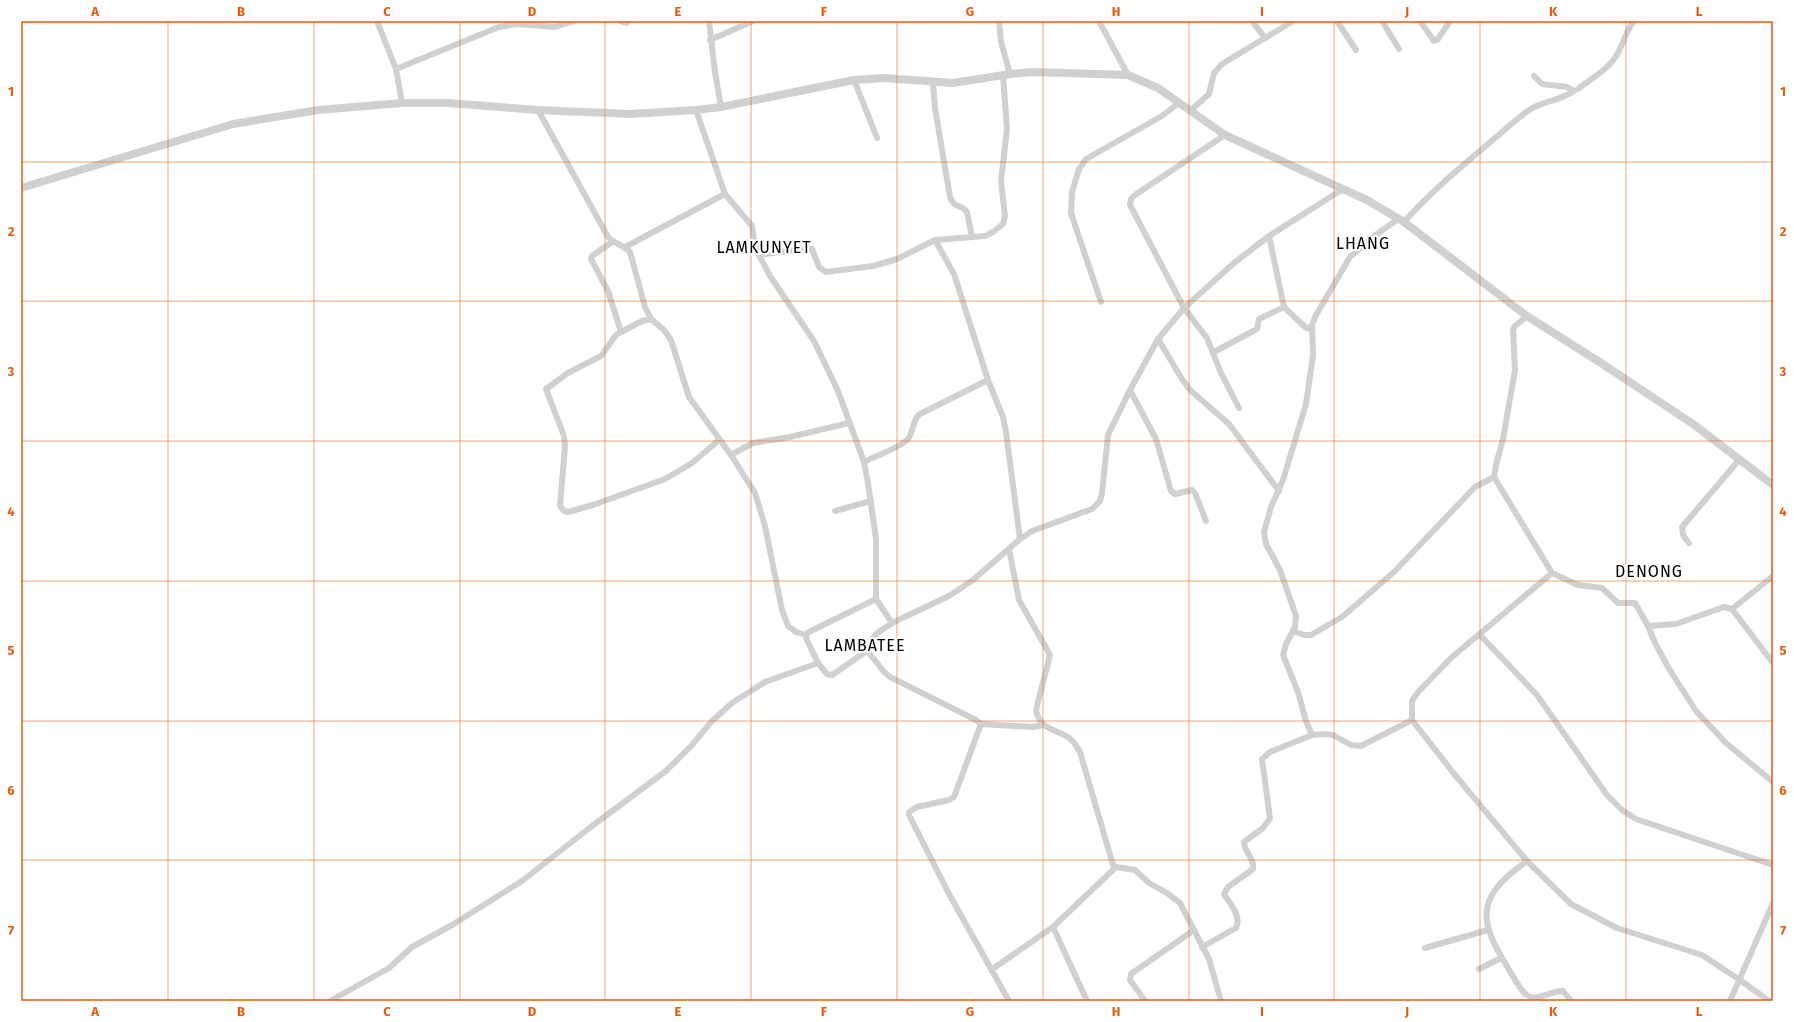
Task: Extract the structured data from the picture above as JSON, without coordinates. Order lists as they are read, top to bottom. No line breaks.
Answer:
{"districts":["LHANG","LAMKUNYET","DENONG","LAMBATEE"],"grid":{"columns":["A","B","C","D","E","F","G","H","I","J","K","L"],"rows":["1","2","3","4","5","6","7"]}}
